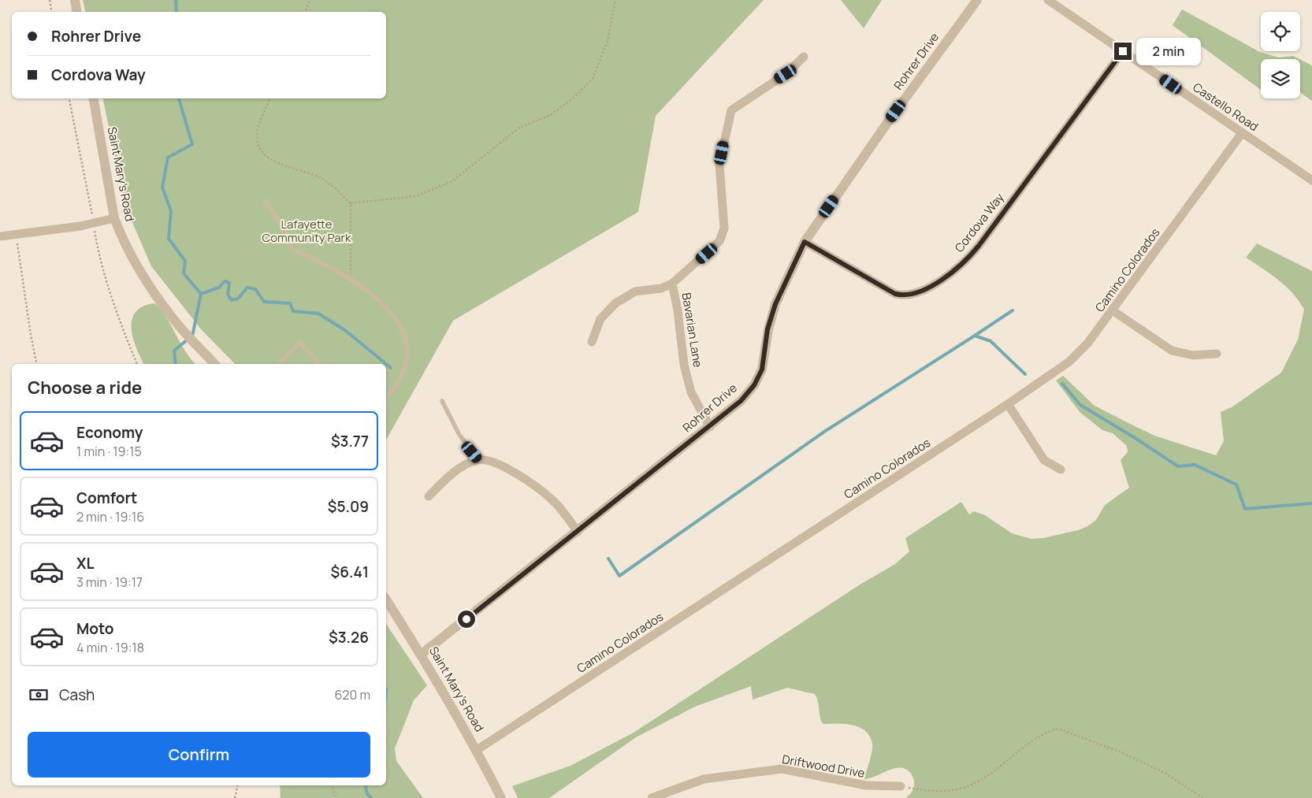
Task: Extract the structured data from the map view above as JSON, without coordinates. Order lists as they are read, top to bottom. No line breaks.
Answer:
{"streets":{"street":["Rohrer Drive","Castello Road","Saint Mary's Road","Cordova Way","Camino Colorados","Bavarian Lane","Driftwood Drive"]},"crossings":[["Rohrer Drive","Saint Mary's Road"],["Rohrer Drive","Cordova Way"],["Rohrer Drive","Bavarian Lane"],["Castello Road","Cordova Way"],["Castello Road","Camino Colorados"],["Saint Mary's Road","Camino Colorados"]],"parks":["Lafayette Community Park"],"page":{"banner":["Rohrer Drive","Cordova Way"],"bubble":"2 min","heading":"Choose a ride","list":[{"name":"Economy","note":"1 min · 19:15","value":"$3.77"},{"name":"Comfort","note":"2 min · 19:16","value":"$5.09"},{"name":"XL","note":"3 min · 19:17","value":"$6.41"},{"name":"Moto","note":"4 min · 19:18","value":"$3.26"}],"pay":["Cash","620 m"],"buttons":"Confirm"}}
